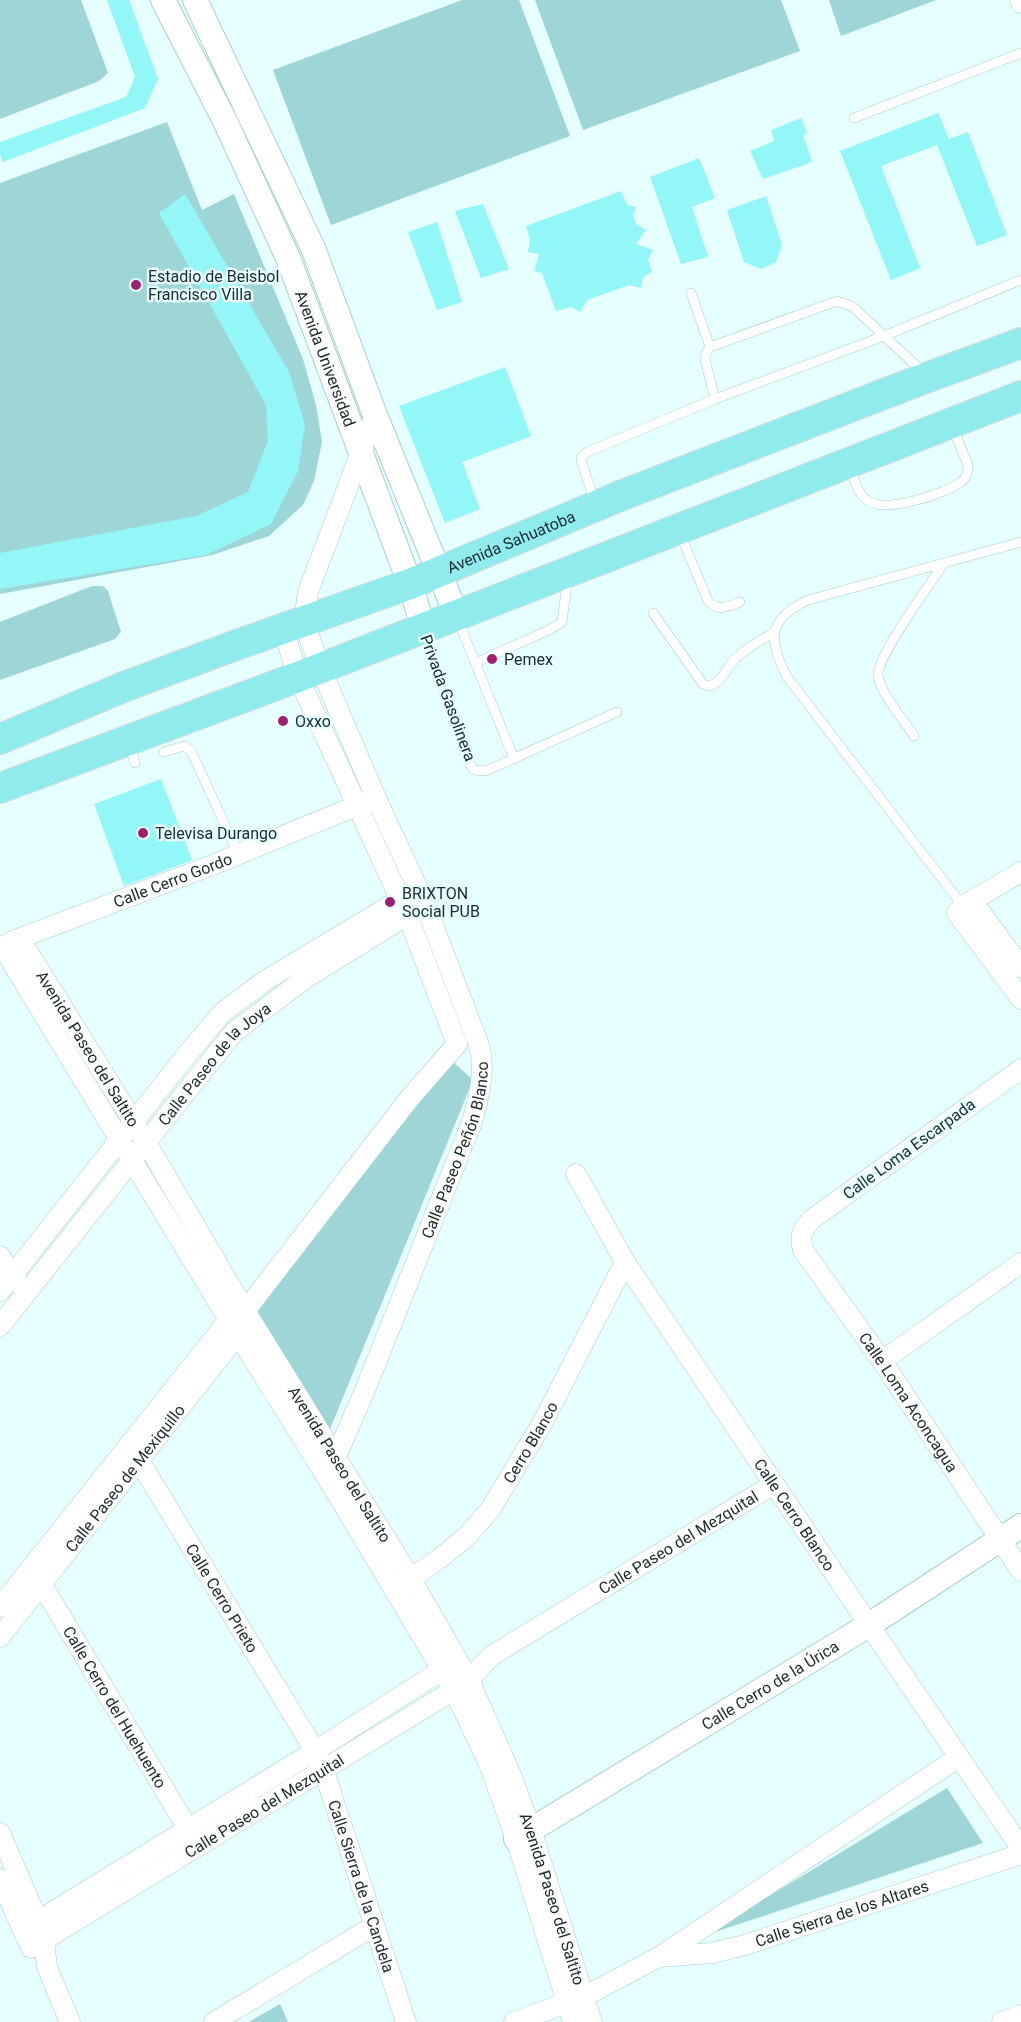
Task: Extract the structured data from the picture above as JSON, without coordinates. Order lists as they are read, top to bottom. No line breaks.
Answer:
{"streets":{"main road":["Avenida Sahuatoba"],"street":["Avenida Universidad","Calle Cerro Gordo","Avenida Paseo del Saltito","Calle Paseo de la Joya","Calle Paseo Peñón Blanco","Calle Loma Escarpada","Calle Loma Aconcagua","Cerro Blanco","Calle Paseo de Mexiquillo","Calle Cerro Blanco","Calle Paseo del Mezquital","Calle Cerro Prieto","Calle Cerro de la Úrica","Calle Cerro del Huehuento","Calle Sierra de la Candela","Calle Sierra de los Altares"],"lane":["Privada Gasolinera"]},"crossings":[["Avenida Universidad","Avenida Sahuatoba"],["Avenida Universidad","Privada Gasolinera"],["Calle Cerro Gordo","Avenida Paseo del Saltito"],["Calle Cerro Gordo","Calle Paseo Peñón Blanco"],["Avenida Paseo del Saltito","Calle Paseo de la Joya"],["Avenida Paseo del Saltito","Calle Paseo Peñón Blanco"],["Avenida Paseo del Saltito","Cerro Blanco"],["Avenida Paseo del Saltito","Calle Paseo de Mexiquillo"],["Avenida Paseo del Saltito","Calle Paseo del Mezquital"],["Avenida Paseo del Saltito","Calle Cerro de la Úrica"],["Avenida Paseo del Saltito","Calle Sierra de los Altares"],["Calle Paseo de la Joya","Calle Paseo Peñón Blanco"],["Calle Paseo Peñón Blanco","Calle Paseo de Mexiquillo"],["Calle Loma Escarpada","Calle Loma Aconcagua"],["Calle Loma Aconcagua","Calle Cerro de la Úrica"],["Cerro Blanco","Calle Cerro Blanco"],["Calle Paseo de Mexiquillo","Calle Cerro Prieto"],["Calle Paseo de Mexiquillo","Calle Cerro del Huehuento"],["Calle Cerro Blanco","Calle Paseo del Mezquital"],["Calle Cerro Blanco","Calle Cerro de la Úrica"],["Calle Cerro Blanco","Calle Sierra de los Altares"],["Calle Paseo del Mezquital","Calle Cerro Prieto"],["Calle Paseo del Mezquital","Calle Cerro del Huehuento"],["Calle Paseo del Mezquital","Calle Sierra de la Candela"],["Calle Cerro Prieto","Calle Sierra de la Candela"]],"places":["Estadio de Beisbol Francisco Villa","Pemex","Oxxo","Televisa Durango","BRIXTON Social PUB"]}
